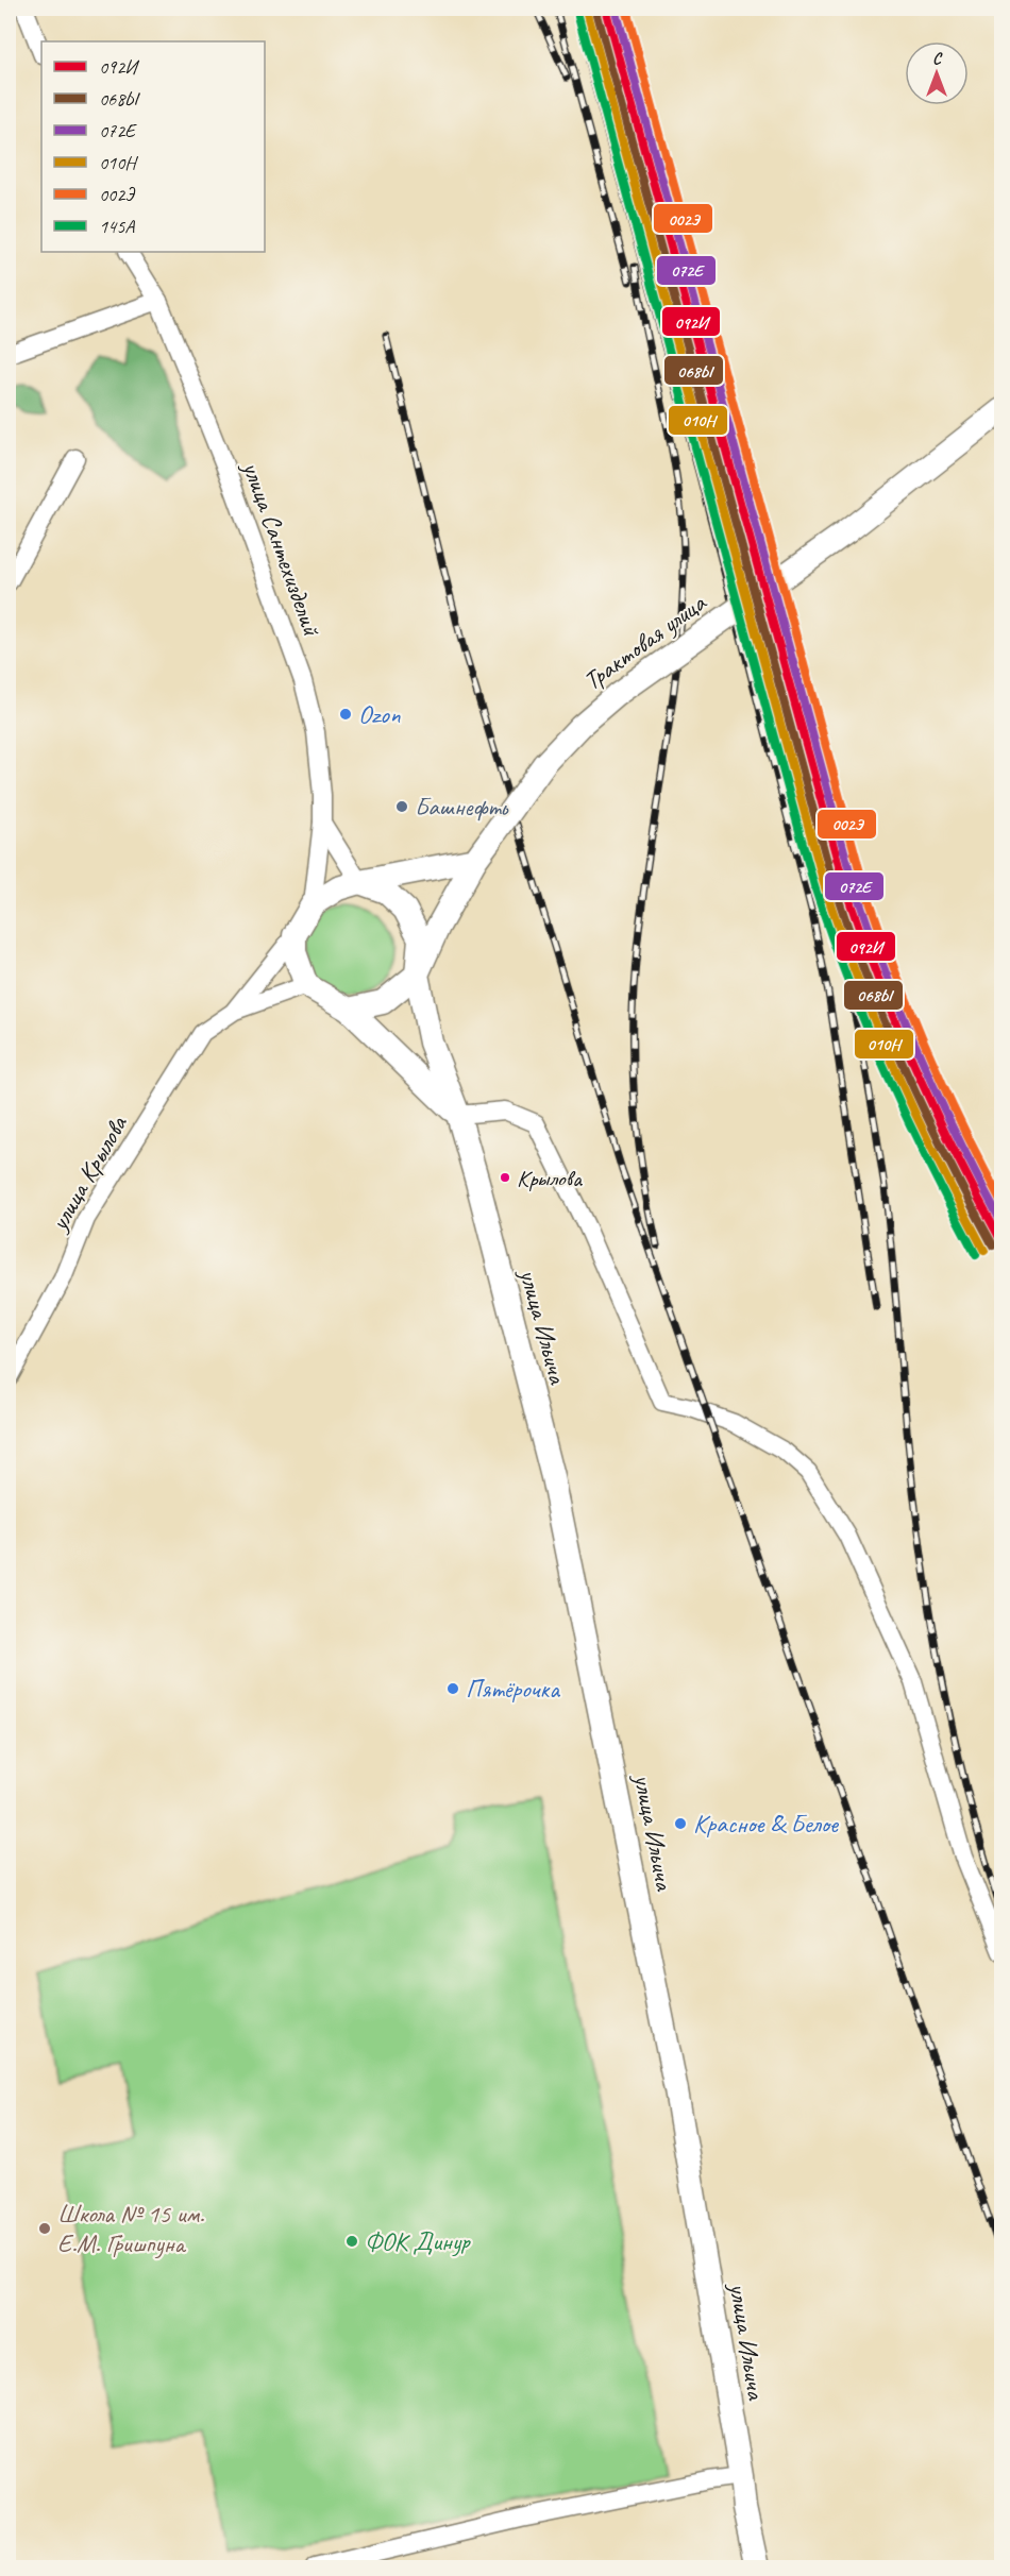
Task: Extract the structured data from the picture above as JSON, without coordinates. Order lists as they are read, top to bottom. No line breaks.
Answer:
{"streets":{"street":["улица Сантехизделий","Трактовая улица","улица Крылова","улица Ильича"]},"crossings":[["улица Сантехизделий","Трактовая улица"],["улица Сантехизделий","улица Ильича"],["Трактовая улица","улица Ильича"]],"places":["Ozon","Башнефть","Крылова","Пятёрочка","Красное & Белое","Школа № 15 им. Е.М. Гришпуна","ФОК Динур"],"lines":["transit line 092И","transit line 072Е","transit line 002Э","transit line 068Ы","transit line 010Н","transit line 145А"],"legend":["092И","068Ы","072Е","010Н","002Э","145А"],"north":"top"}
